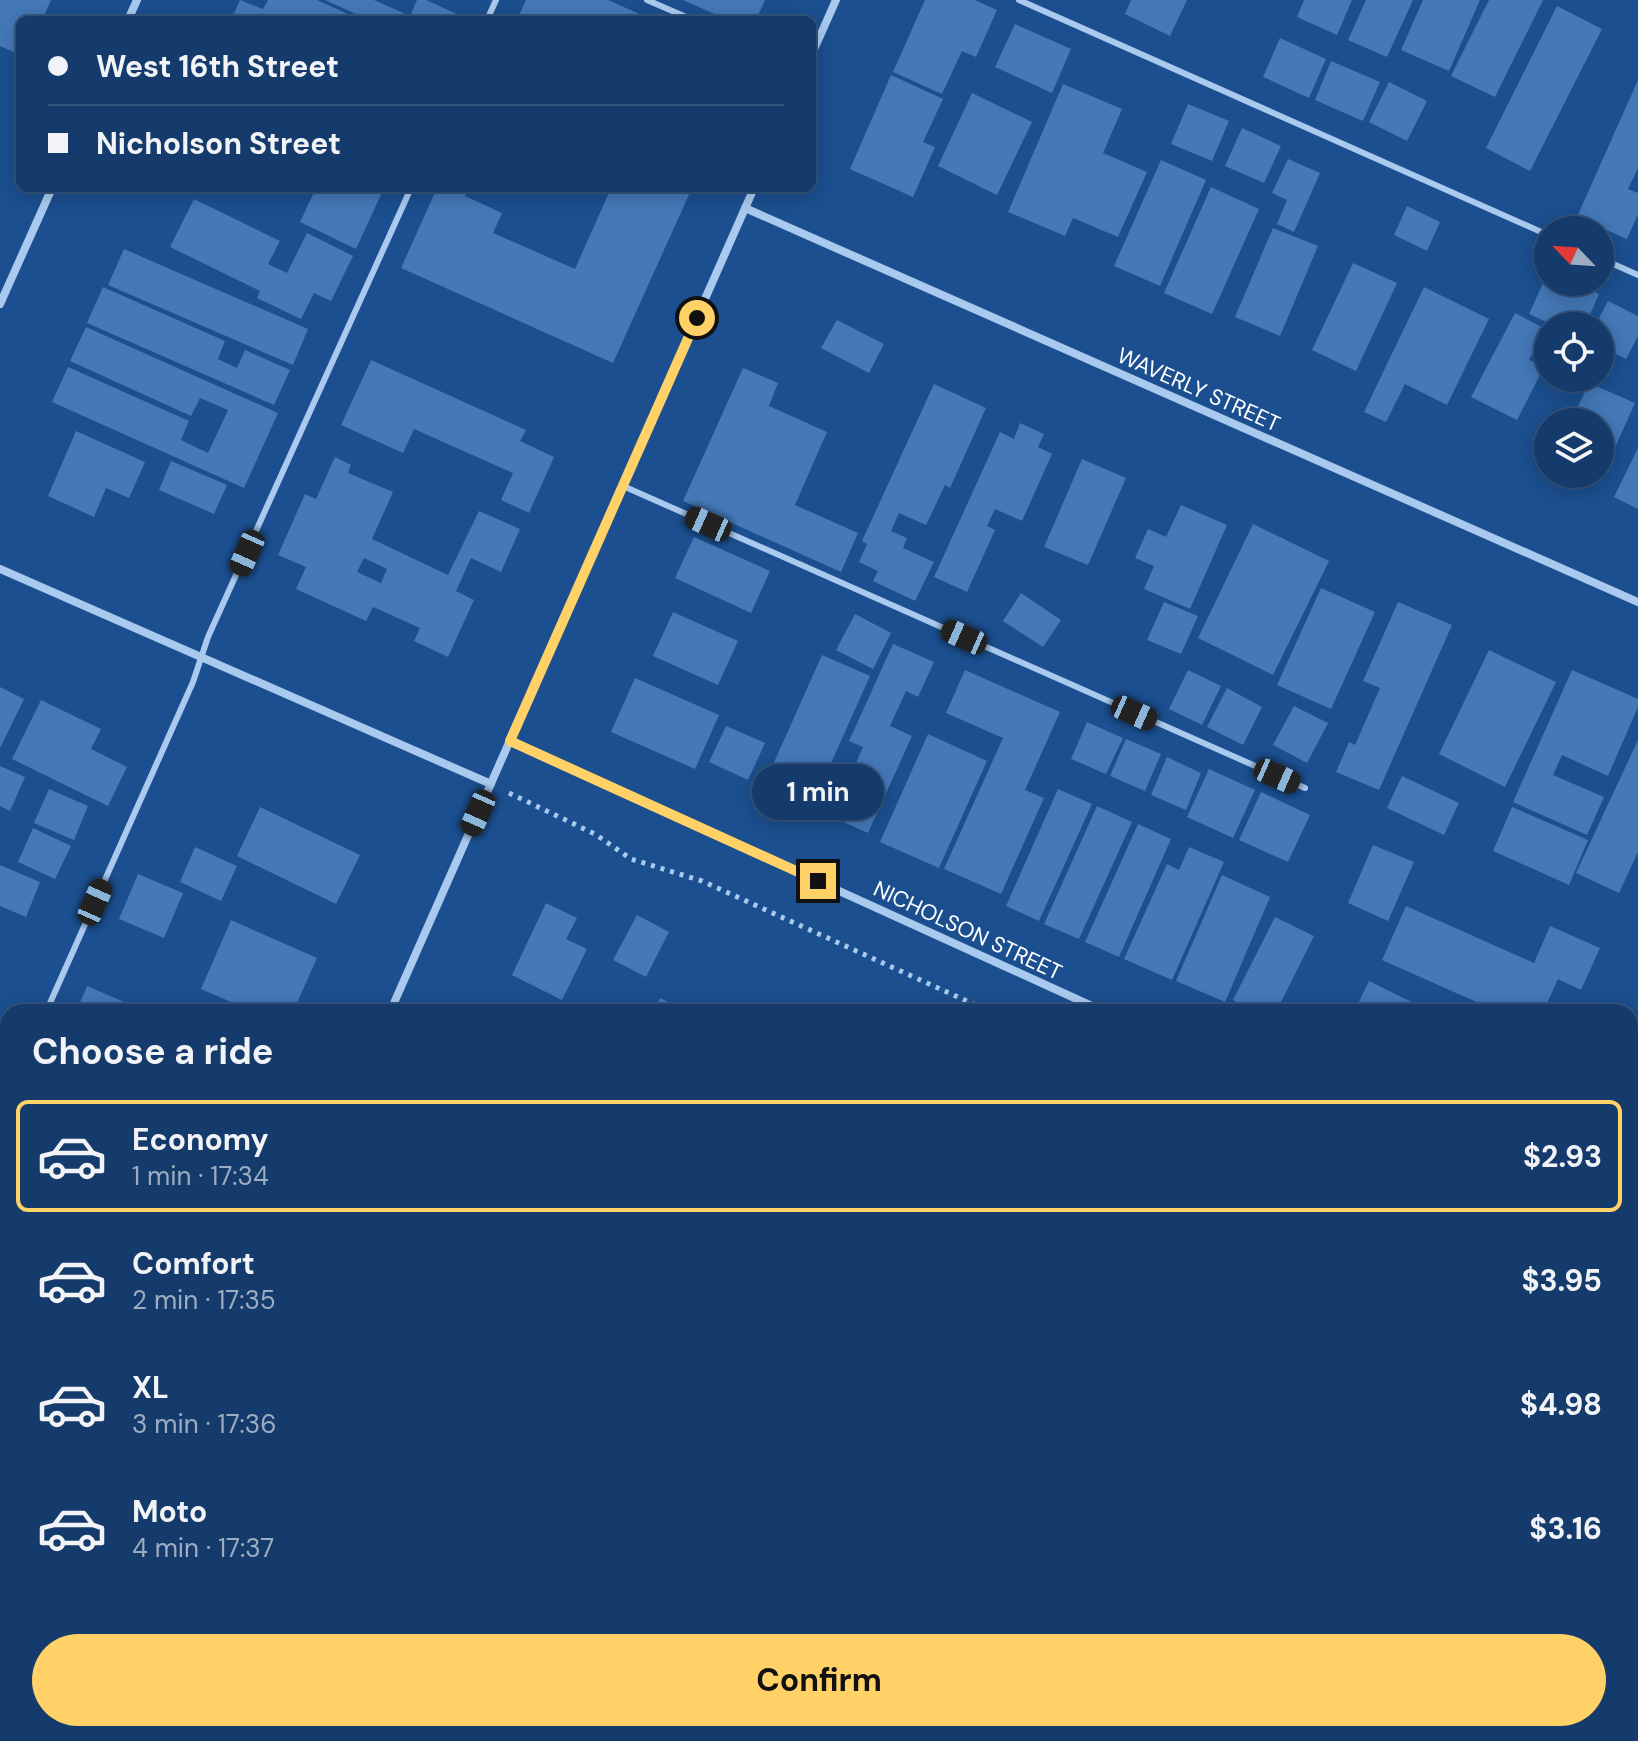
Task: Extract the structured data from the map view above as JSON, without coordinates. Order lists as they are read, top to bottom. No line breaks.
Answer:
{"streets":{"street":["WAVERLY STREET","NICHOLSON STREET"]},"north":"top left","page":{"banner":["West 16th Street","Nicholson Street"],"bubble":"1 min","heading":"Choose a ride","list":[{"name":"Economy","note":"1 min · 17:34","value":"$2.93"},{"name":"Comfort","note":"2 min · 17:35","value":"$3.95"},{"name":"XL","note":"3 min · 17:36","value":"$4.98"},{"name":"Moto","note":"4 min · 17:37","value":"$3.16"}],"buttons":"Confirm"}}
